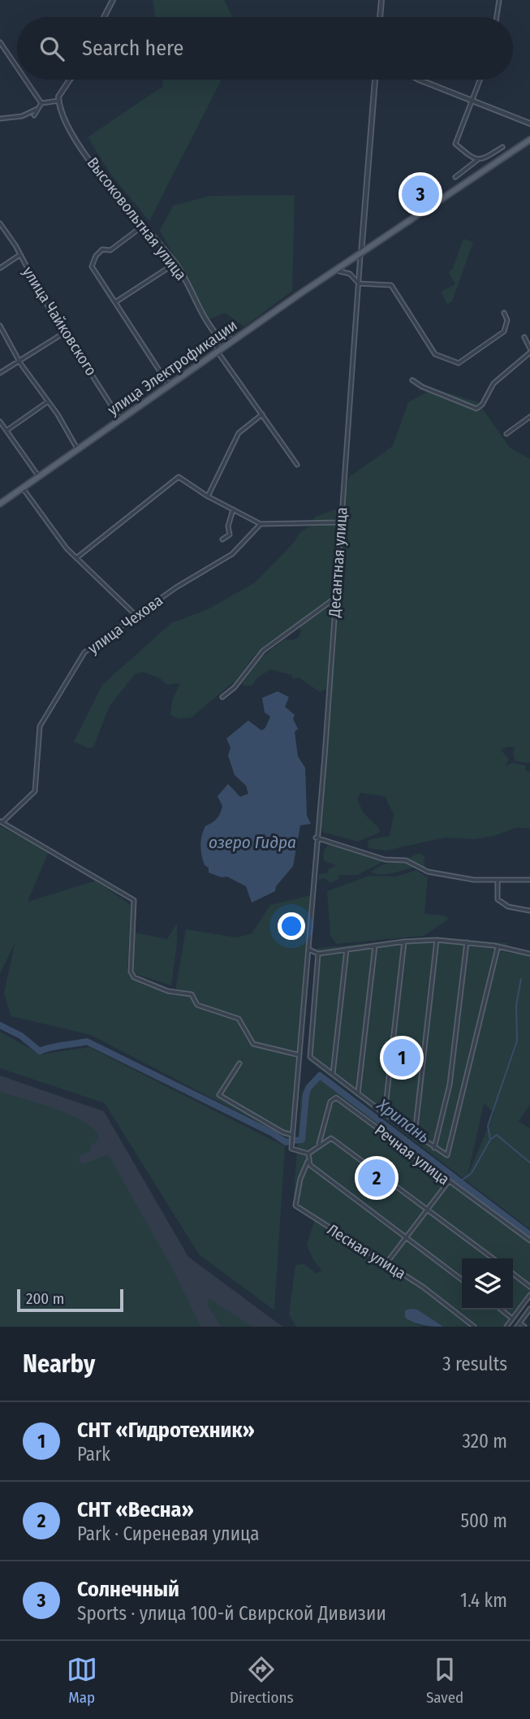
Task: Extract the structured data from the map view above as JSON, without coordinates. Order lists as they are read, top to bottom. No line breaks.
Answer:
{"streets":{"main road":["улица Электрофикации"],"street":["Высоковольтная улица","улица Чайковского","Десантная улица","улица Чехова","Речная улица","Лесная улица"]},"crossings":[["улица Чайковского","улица Электрофикации"],["улица Электрофикации","Десантная улица"]],"water":["озеро Гидра","Хрипань"],"scale_bar":"200 m","page":{"search":"Search here","pins":["3","1","2"],"scale":"200 m","heading":["Nearby","3 results"],"list":[{"mark":"1","name":"СНТ «Гидротехник»","note":"Park","value":"320 m"},{"mark":"2","name":"СНТ «Весна»","note":"Park · Сиреневая улица","value":"500 m"},{"mark":"3","name":"Солнечный","note":"Sports · улица 100-й Свирской Дивизии","value":"1.4 km"}],"nav":["Map","Directions","Saved"]}}
